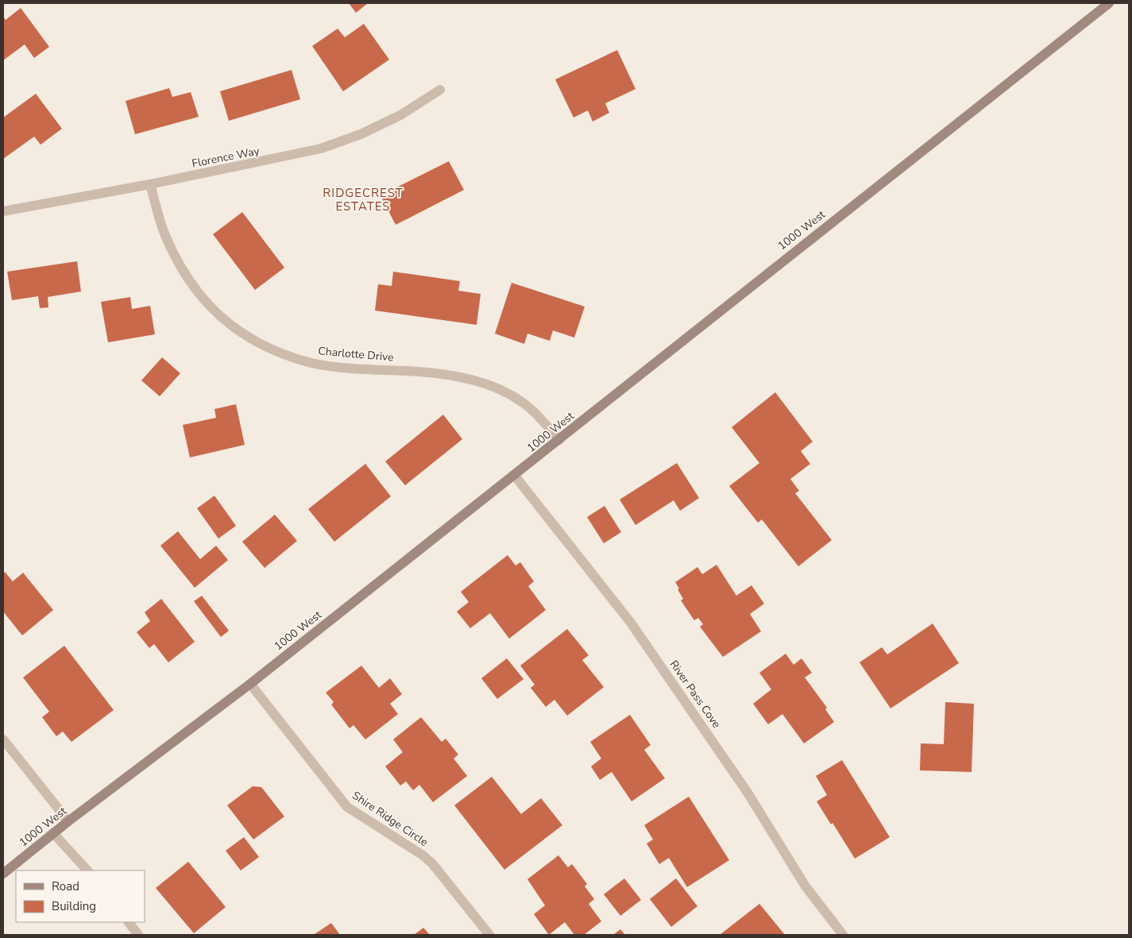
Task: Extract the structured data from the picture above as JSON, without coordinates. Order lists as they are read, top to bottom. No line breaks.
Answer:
{"streets":{"street":["Florence Way","1000 West","Charlotte Drive","River Pass Cove","Shire Ridge Circle"]},"crossings":[["Florence Way","Charlotte Drive"],["1000 West","Charlotte Drive"],["1000 West","River Pass Cove"],["1000 West","Shire Ridge Circle"]],"districts":["RIDGECREST ESTATES"],"legend":["Road","Building"]}
